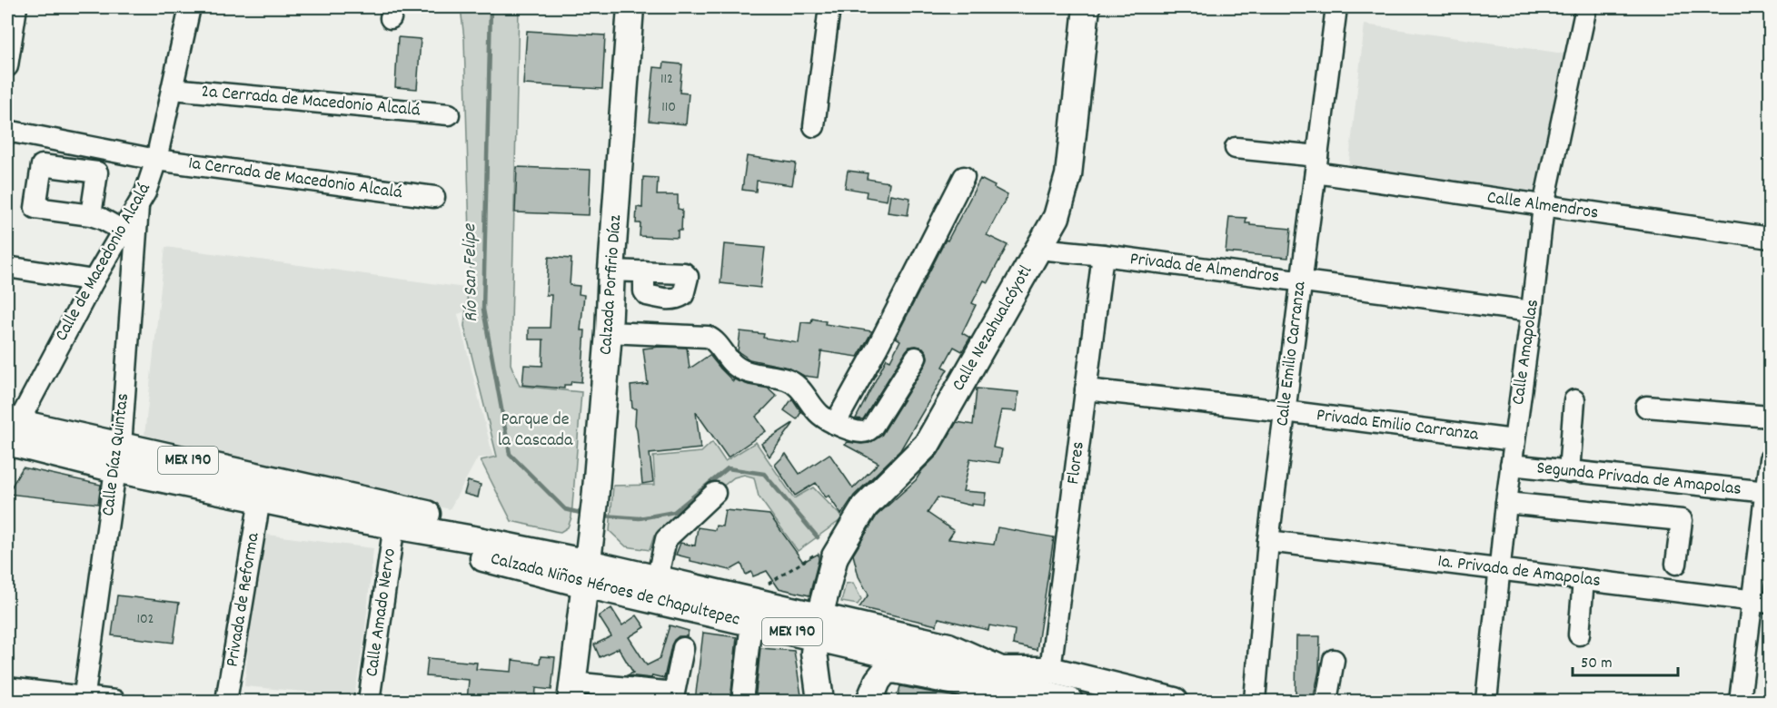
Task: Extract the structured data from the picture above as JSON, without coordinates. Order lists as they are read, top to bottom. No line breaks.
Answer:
{"streets":{"main road":["Calzada Porfirio Díaz","Calle Nezahualcóyotl","MEX 190","Calzada Niños Héroes de Chapultepec"],"street":["2a Cerrada de Macedonio Alcalá","1a Cerrada de Macedonio Alcalá","Calle Almendros","Calle de Macedonio Alcalá","Privada de Almendros","Calle Amapolas","Calle Emilio Carranza","Privada Emilio Carranza","Calle Díaz Quintas","Flores","Segunda Privada de Amapolas","1a. Privada de Amapolas","Privada de Reforma","Calle Amado Nervo"]},"crossings":[["2a Cerrada de Macedonio Alcalá","Calle de Macedonio Alcalá"],["1a Cerrada de Macedonio Alcalá","Calle de Macedonio Alcalá"],["Calle Almendros","Calle Amapolas"],["Calle Almendros","Calle Emilio Carranza"],["Calle de Macedonio Alcalá","Calle Díaz Quintas"],["Calle de Macedonio Alcalá","Calzada Niños Héroes de Chapultepec"],["Privada de Almendros","Calle Nezahualcóyotl"],["Privada de Almendros","Calle Amapolas"],["Privada de Almendros","Calle Emilio Carranza"],["Privada de Almendros","Flores"],["Calzada Porfirio Díaz","Calzada Niños Héroes de Chapultepec"],["Calle Nezahualcóyotl","Calzada Niños Héroes de Chapultepec"],["Calle Amapolas","Privada Emilio Carranza"],["Calle Amapolas","Segunda Privada de Amapolas"],["Calle Amapolas","1a. Privada de Amapolas"],["Calle Emilio Carranza","Privada Emilio Carranza"],["Calle Emilio Carranza","1a. Privada de Amapolas"],["Privada Emilio Carranza","Flores"],["Calle Díaz Quintas","Calzada Niños Héroes de Chapultepec"],["Flores","Calzada Niños Héroes de Chapultepec"],["Calzada Niños Héroes de Chapultepec","Privada de Reforma"],["Calzada Niños Héroes de Chapultepec","Calle Amado Nervo"]],"water":["Río San Felipe"],"parks":["Parque de la Cascada"],"house_numbers":["112","110","102"],"scale_bar":"50 m"}
